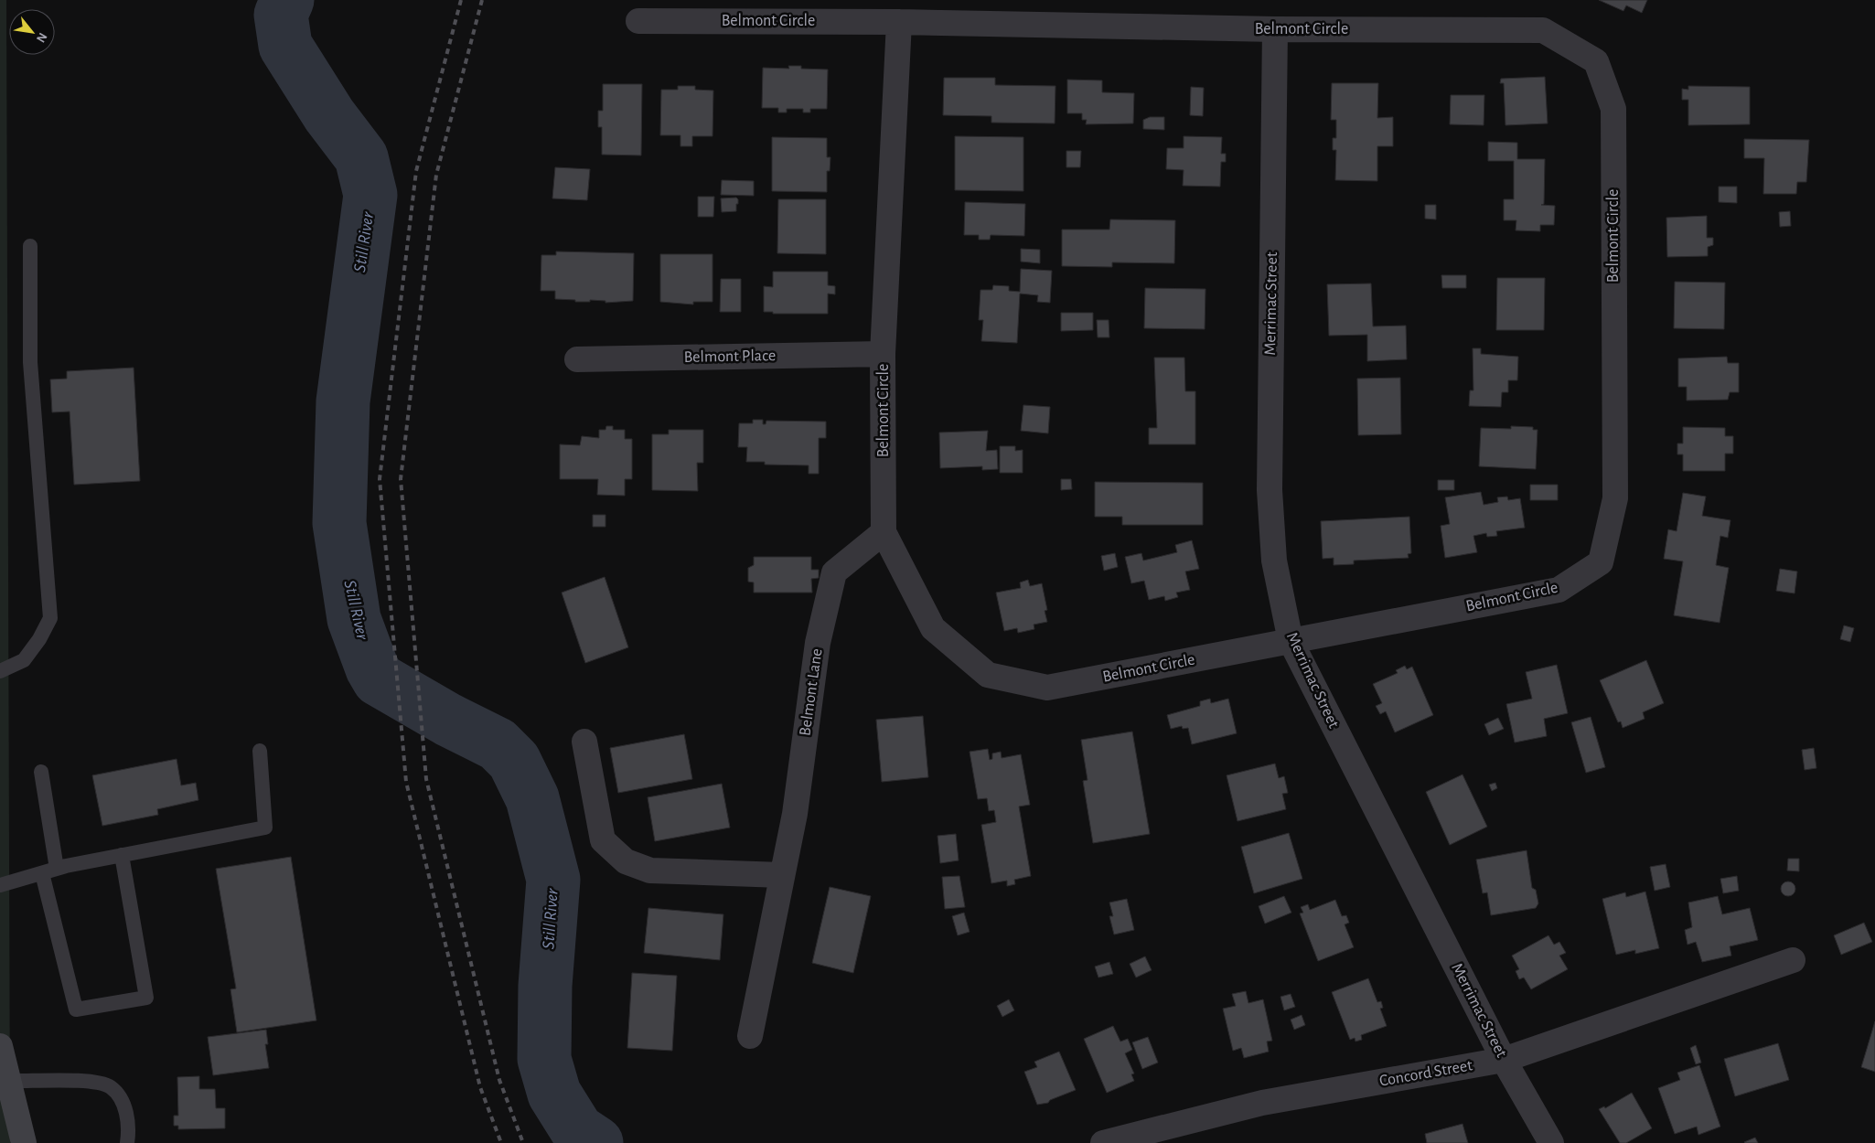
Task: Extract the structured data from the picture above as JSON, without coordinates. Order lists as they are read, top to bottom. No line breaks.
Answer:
{"streets":{"street":["Belmont Circle","Merrimac Street","Belmont Place","Belmont Lane","Concord Street"]},"crossings":[["Belmont Circle","Merrimac Street"],["Belmont Circle","Belmont Place"],["Belmont Circle","Belmont Lane"],["Merrimac Street","Concord Street"]],"water":["Still River"],"north":"bottom right"}
